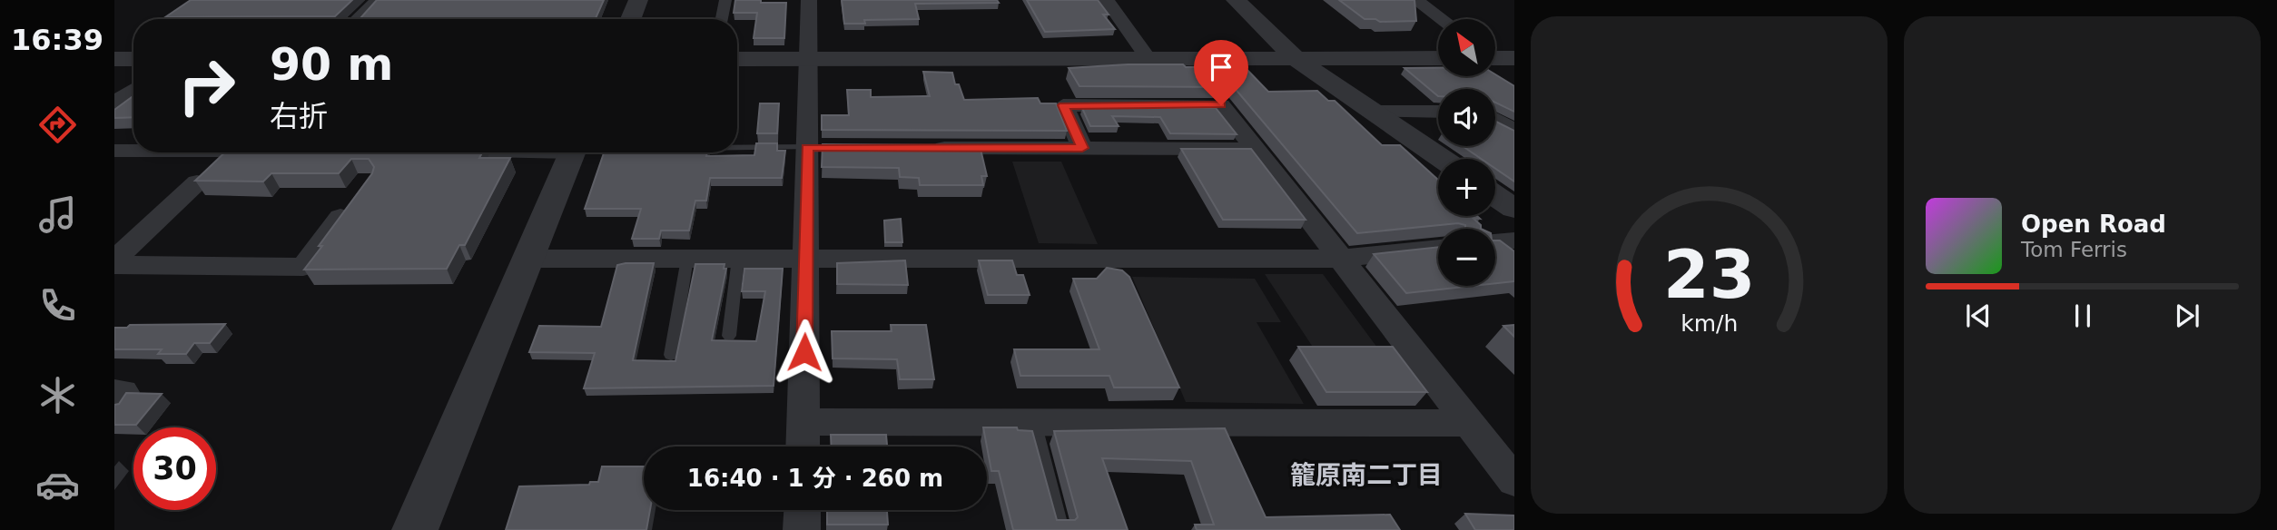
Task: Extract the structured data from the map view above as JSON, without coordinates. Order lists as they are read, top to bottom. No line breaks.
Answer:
{"districts":["籠原南二丁目"],"north":"top left","page":{"tabs":"16:39","map_buttons":["+","−"],"turn":["90 m","右折"],"song":["Open Road","Tom Ferris"],"limit":"30","trip":"16:40 · 1 分 · 260 m","gauge":["23","km/h"]}}
